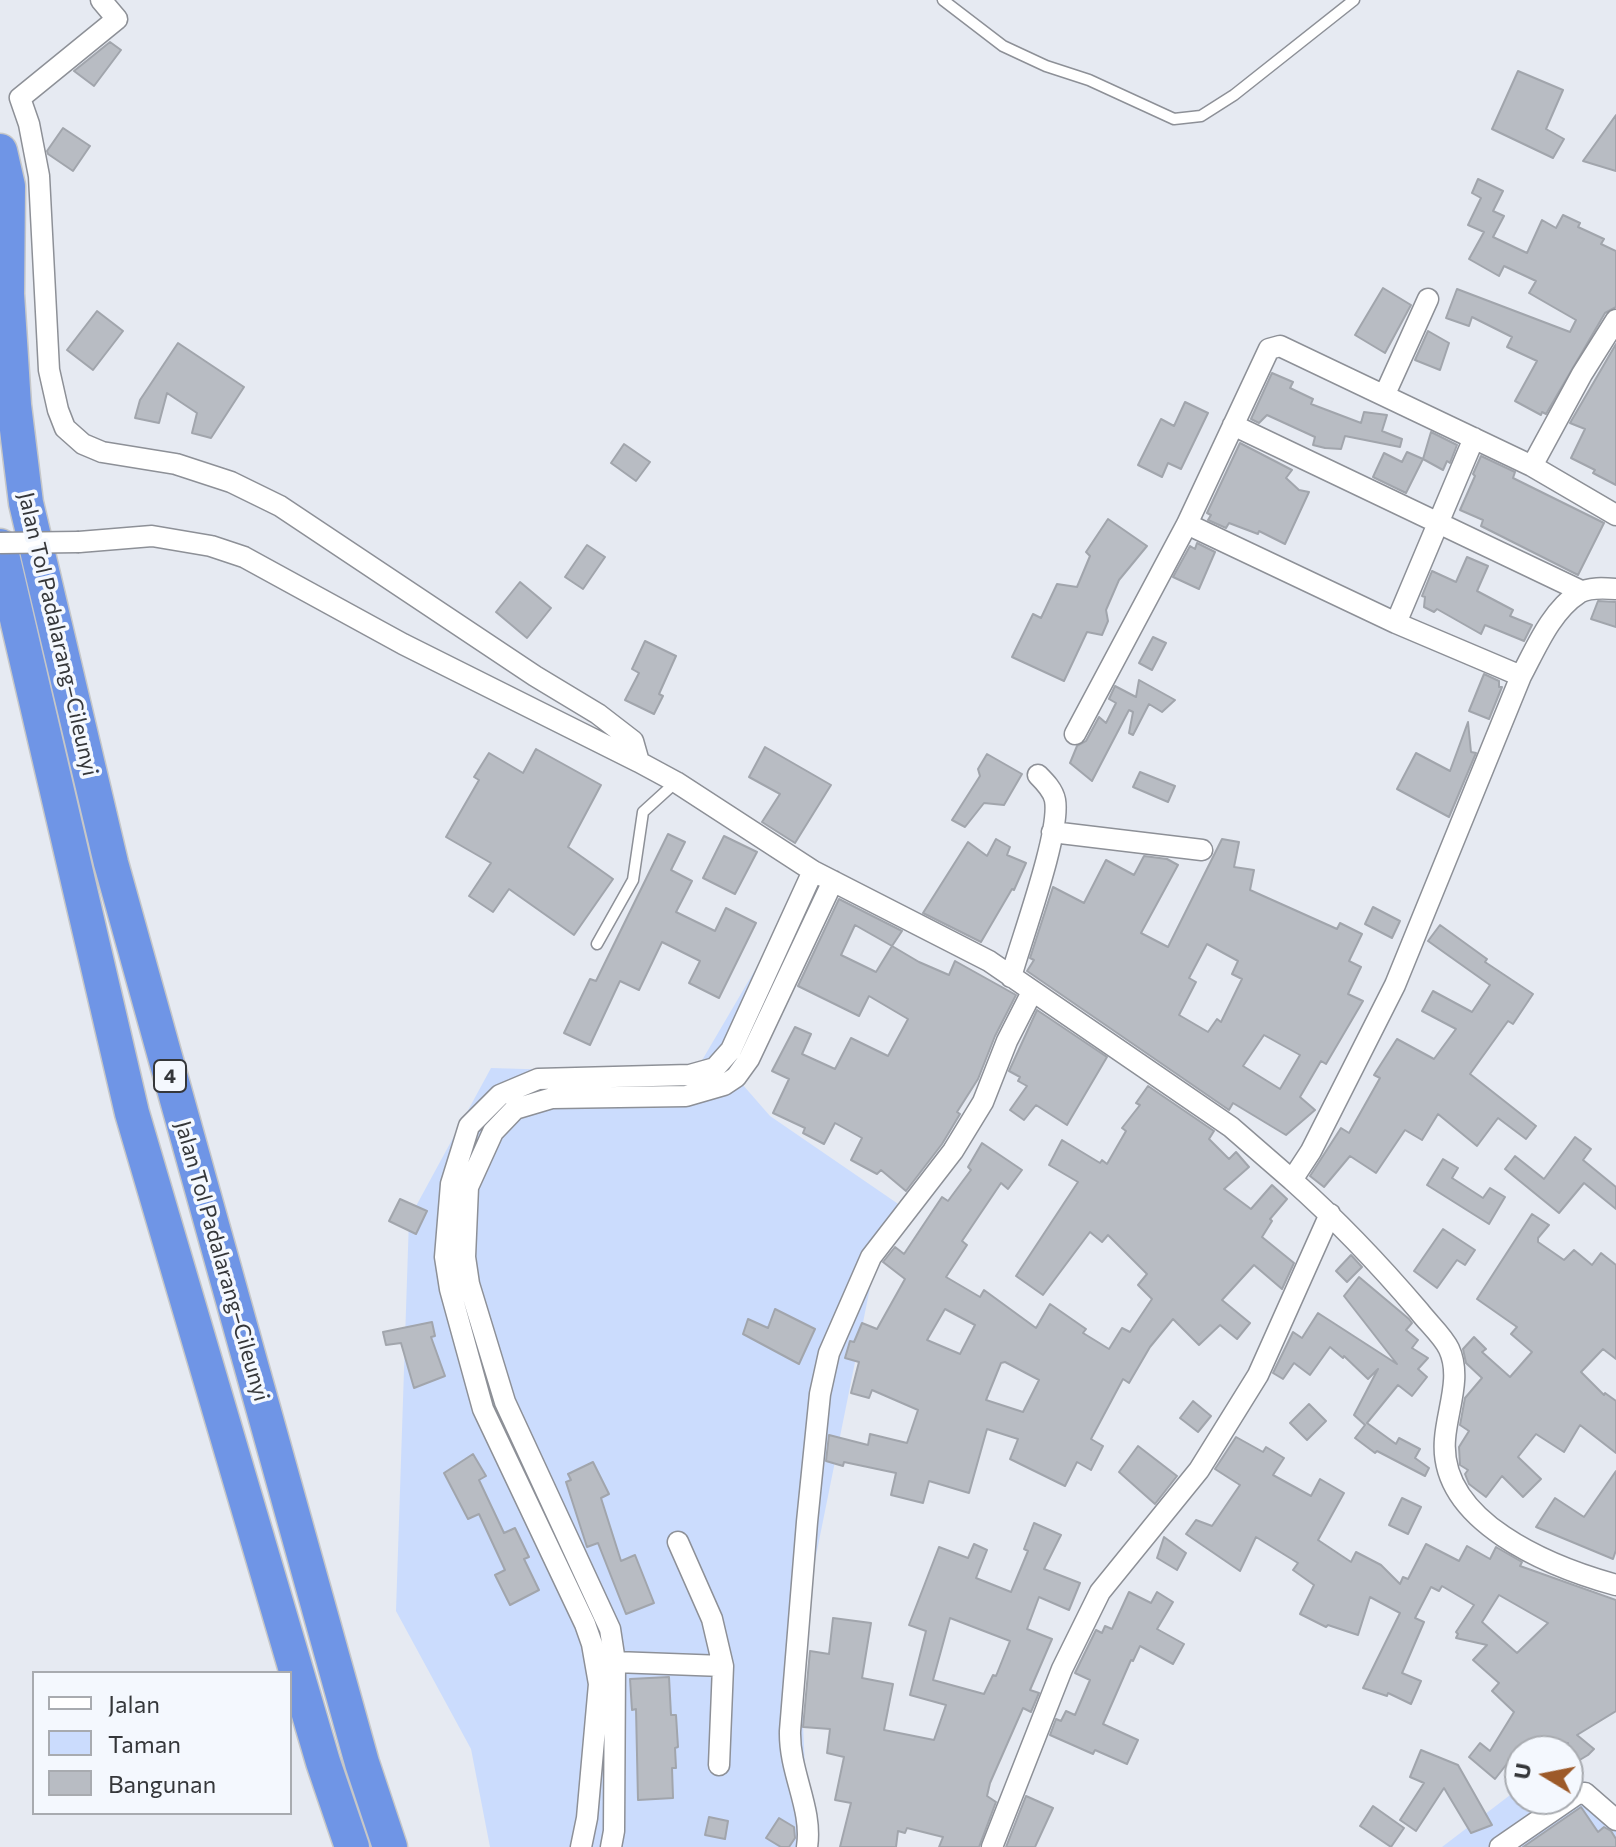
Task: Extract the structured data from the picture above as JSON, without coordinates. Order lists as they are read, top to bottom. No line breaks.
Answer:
{"streets":{"highway":["Jalan Tol Padalarang–Cileunyi","4"]},"crossings":[["Jalan Tol Padalarang–Cileunyi","4"]],"legend":["Jalan","Taman","Bangunan"],"north":"left"}
